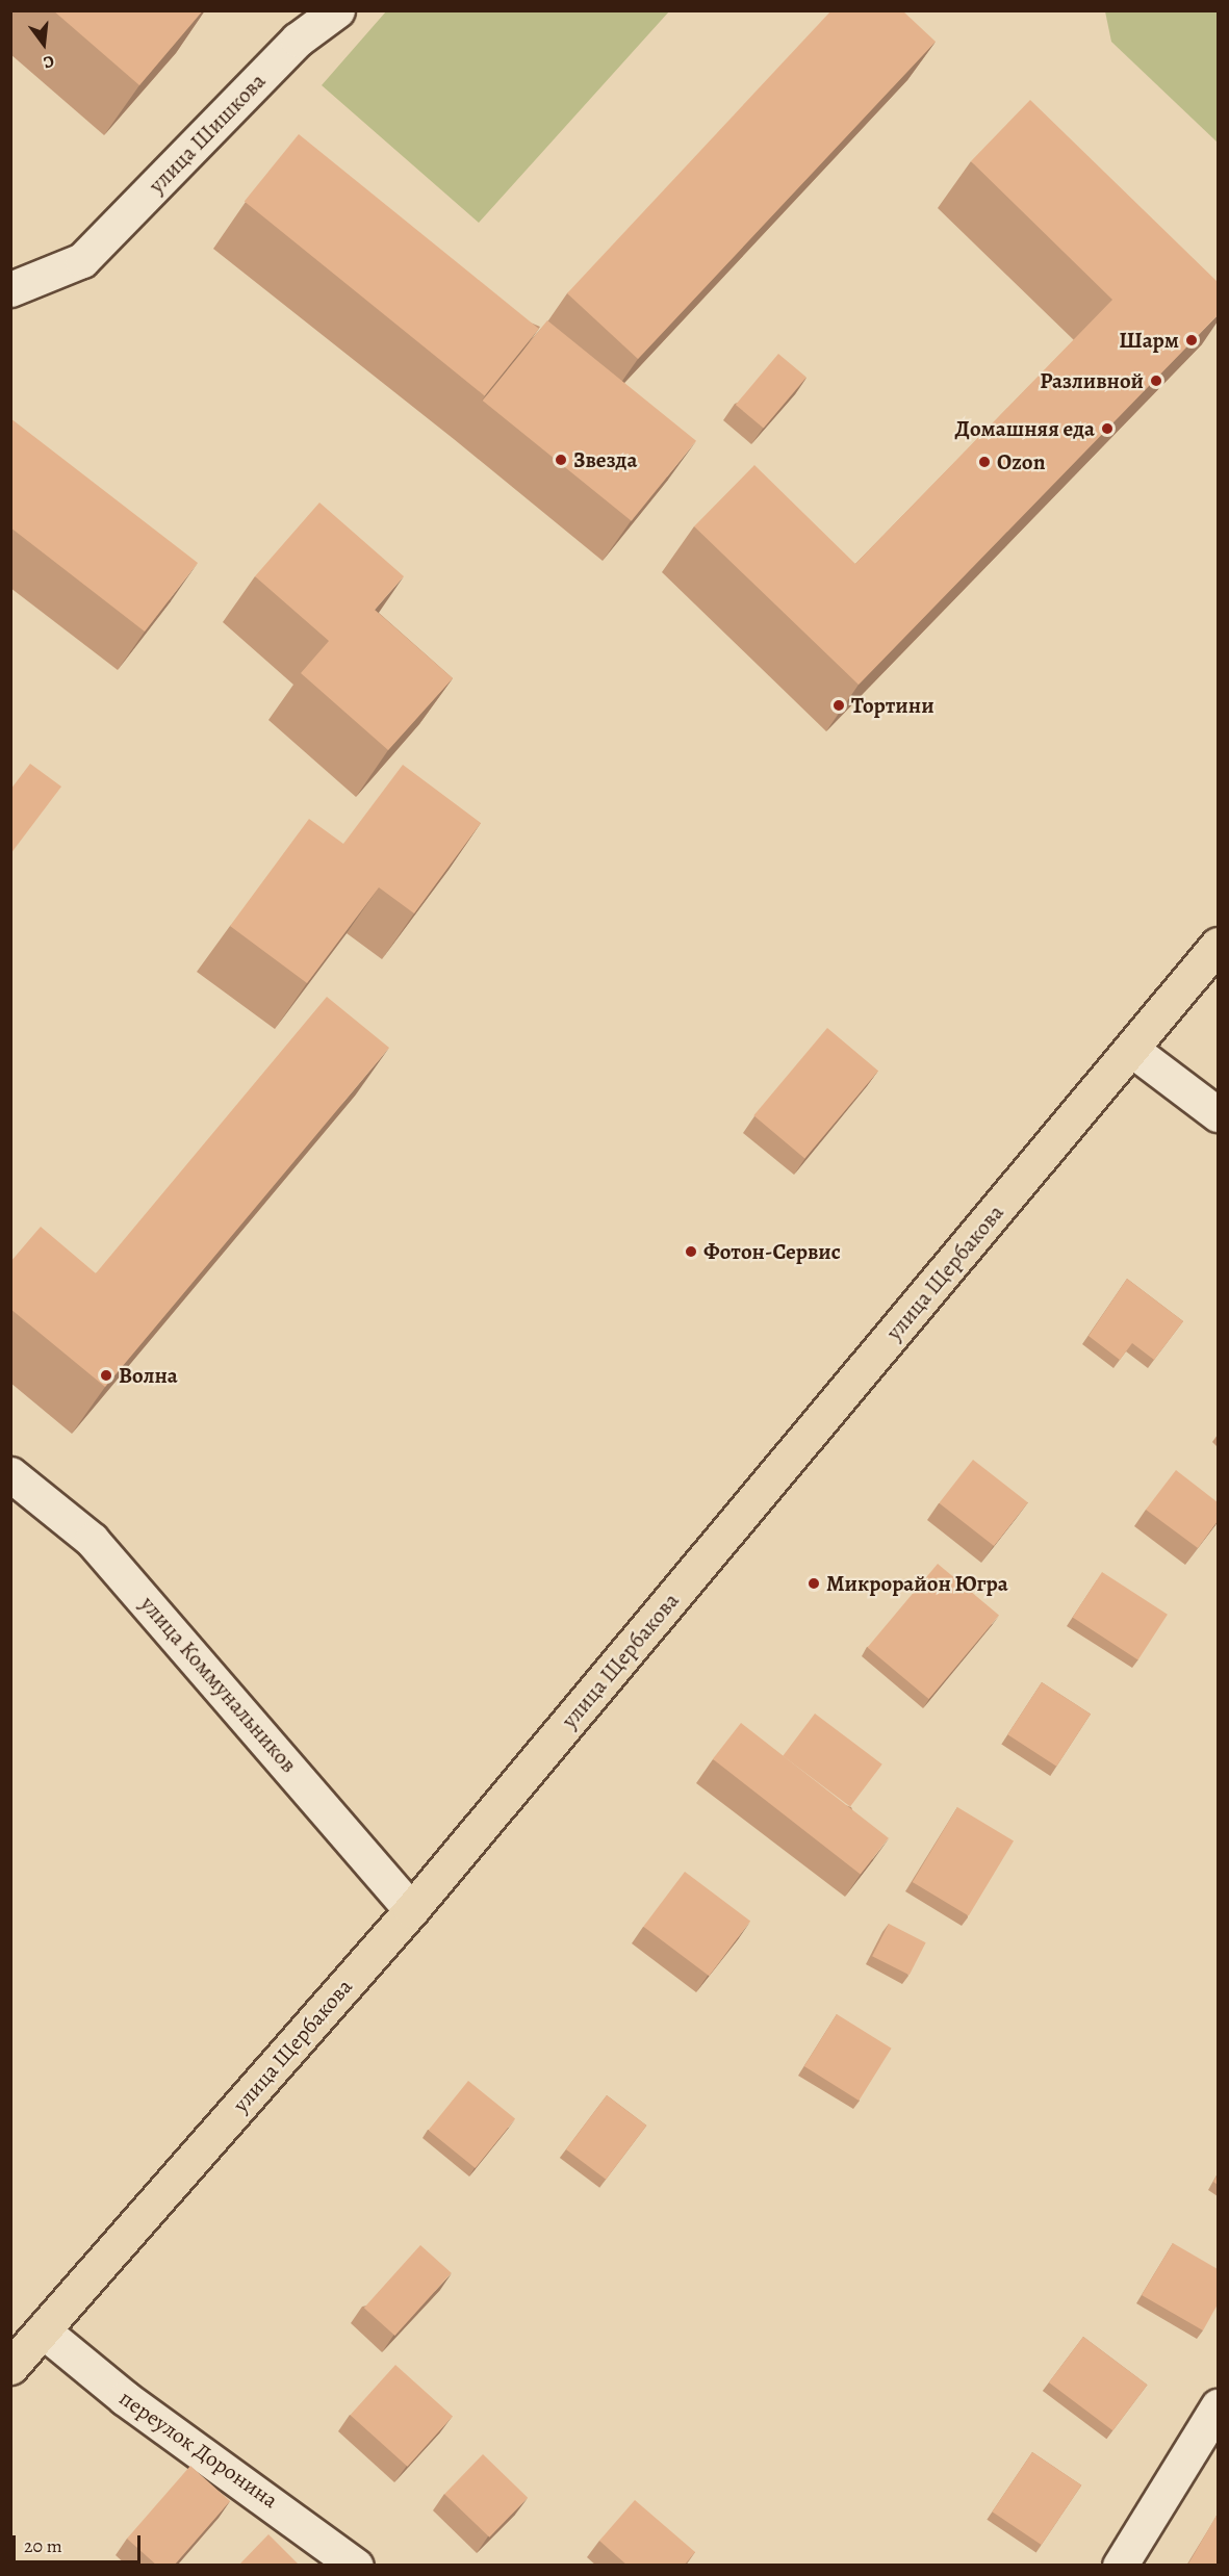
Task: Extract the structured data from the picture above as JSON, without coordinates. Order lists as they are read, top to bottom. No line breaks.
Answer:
{"streets":{"main road":["улица Щербакова"],"street":["улица Шишкова","улица Коммунальников","переулок Доронина"]},"crossings":[["улица Щербакова","улица Коммунальников"],["улица Щербакова","переулок Доронина"]],"places":["Шарм","Разливной","Домашняя еда","Звезда","Ozon","Тортини","Фотон-Сервис","Волна","Микрорайон Югра"],"scale_bar":"20 m","north":"bottom"}
